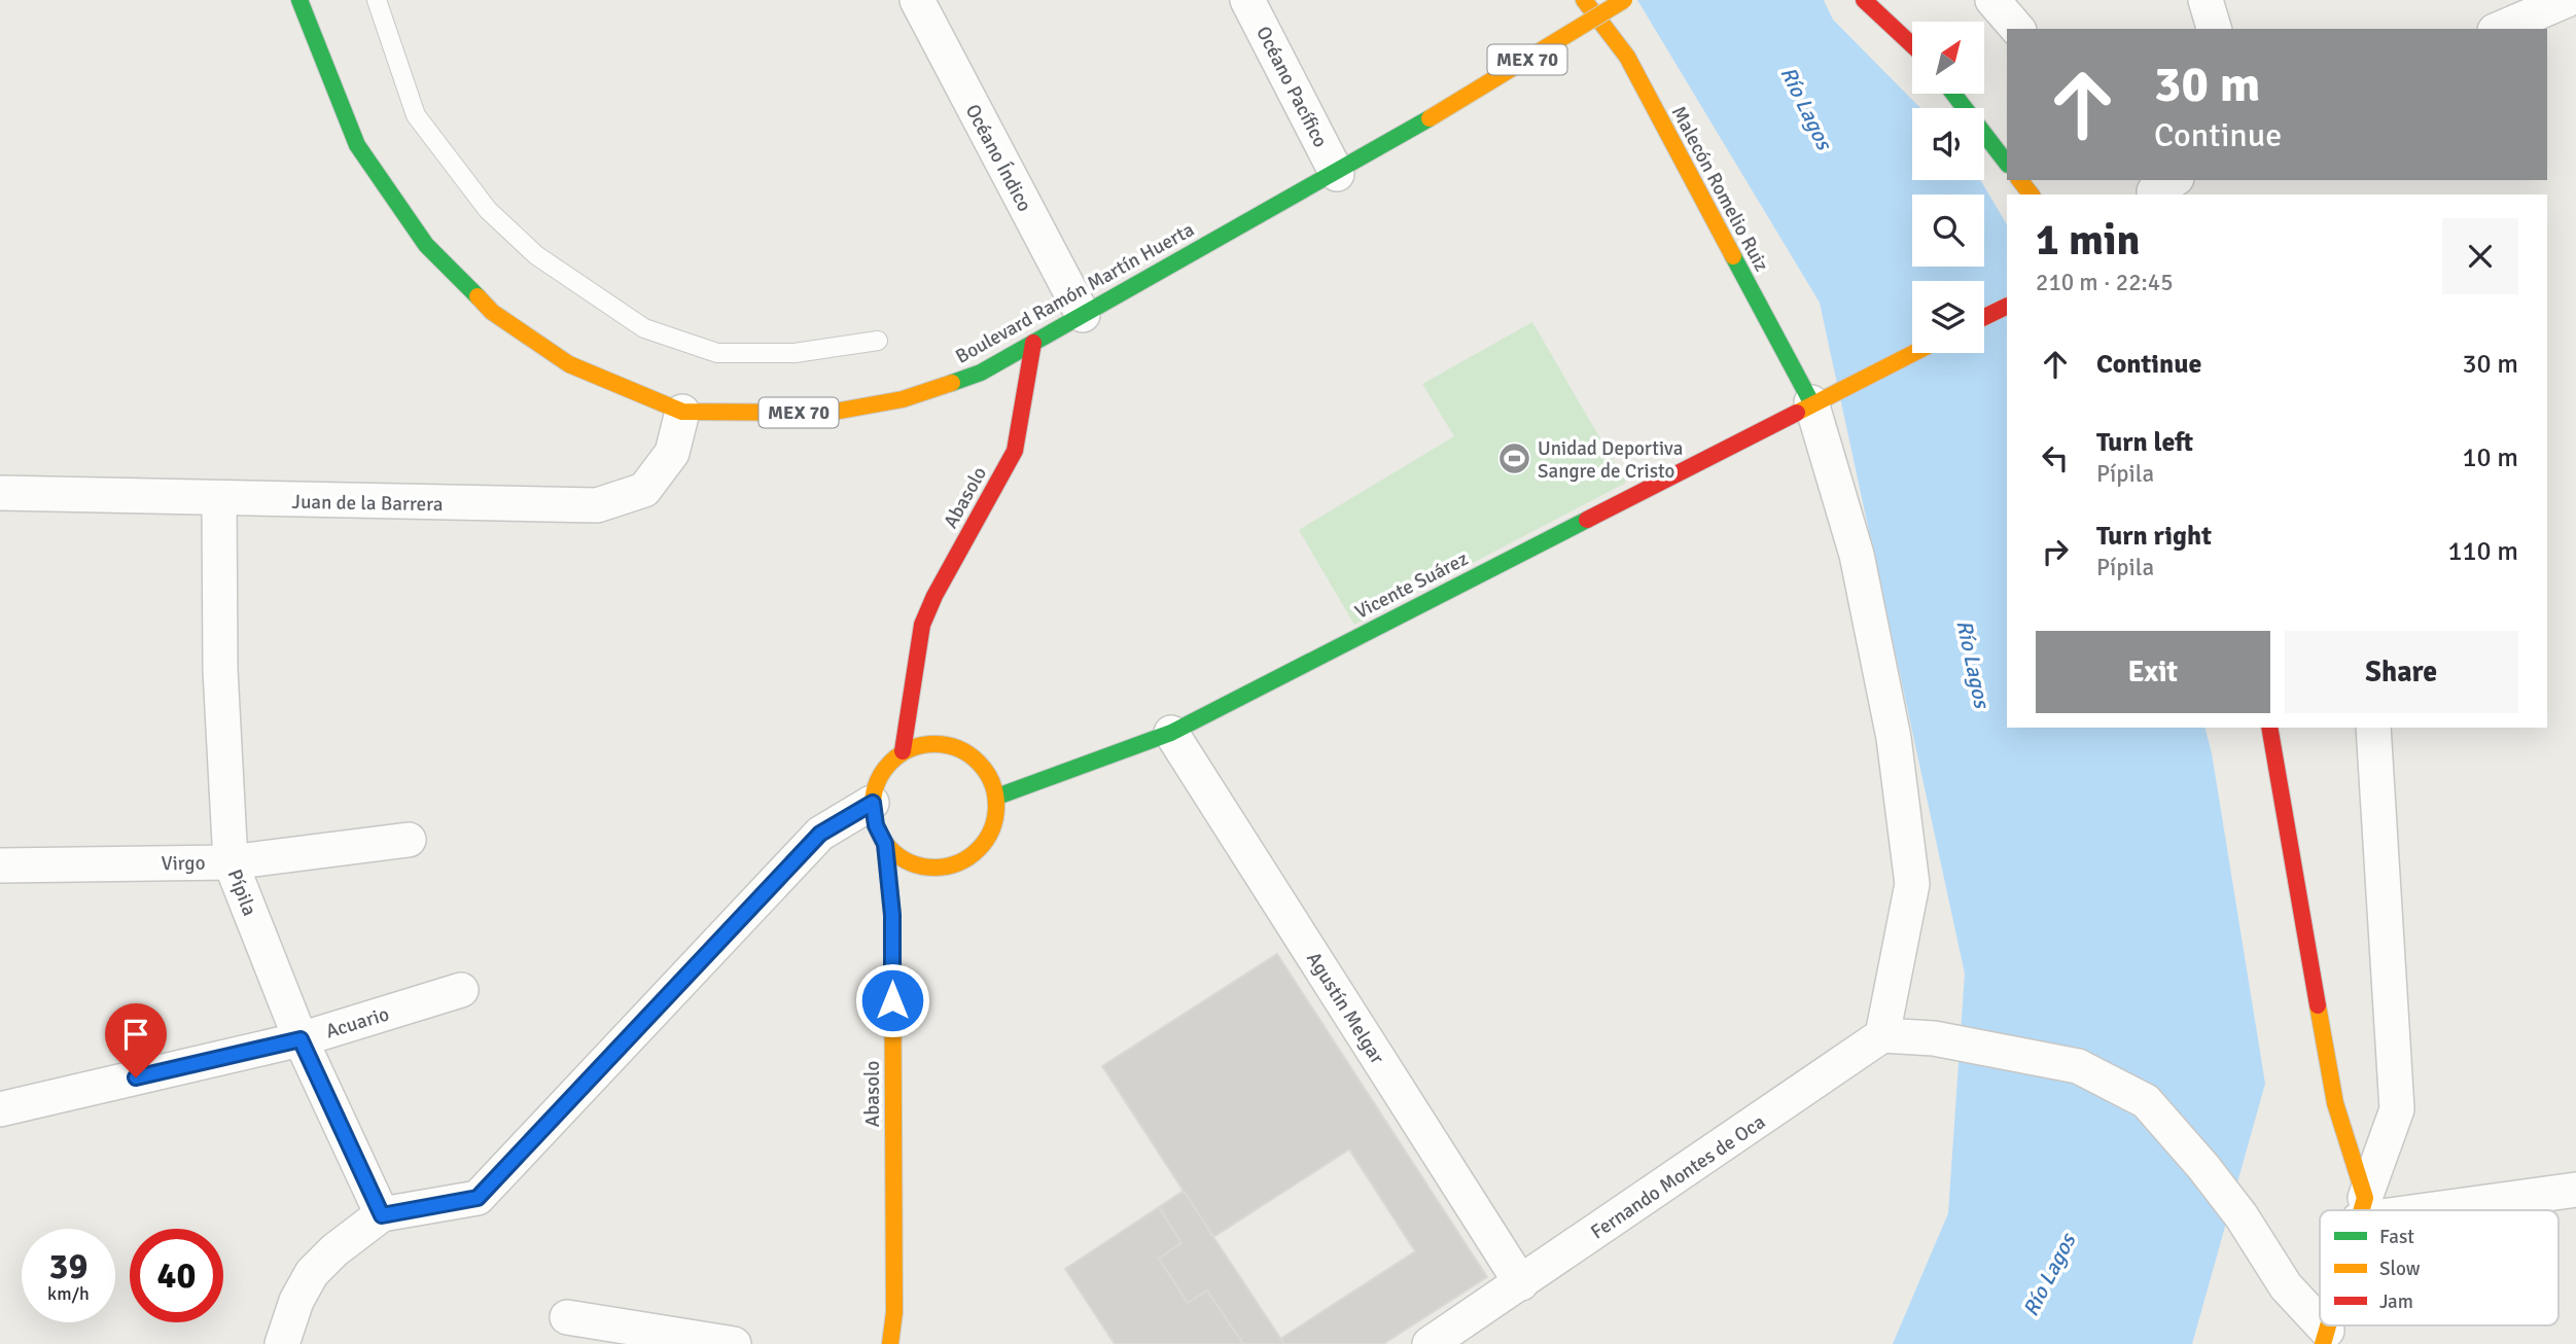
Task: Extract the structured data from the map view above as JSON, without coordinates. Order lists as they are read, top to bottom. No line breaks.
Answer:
{"streets":{"street":["MEX 70","Océano Pacífico","Océano Índico","Malecón Romelio Ruiz","Boulevard Ramón Martín Huerta","Abasolo","Juan de la Barrera","Vicente Suárez","Virgo","Pípila","Agustín Melgar","Acuario","Fernando Montes de Oca"]},"crossings":[["Océano Pacífico","Boulevard Ramón Martín Huerta"],["Océano Índico","Boulevard Ramón Martín Huerta"],["Malecón Romelio Ruiz","Vicente Suárez"],["Boulevard Ramón Martín Huerta","Abasolo"],["Boulevard Ramón Martín Huerta","Juan de la Barrera"],["Abasolo","Vicente Suárez"],["Juan de la Barrera","Pípila"],["Vicente Suárez","Agustín Melgar"],["Virgo","Pípila"],["Pípila","Acuario"],["Agustín Melgar","Fernando Montes de Oca"]],"water":["Río Lagos"],"places":{"sports":["Unidad Deportiva Sangre de Cristo"]},"legend":["Fast","Slow","Jam"],"north":"top right","page":{"turn":["30 m","Continue"],"heading":["1 min","210 m · 22:45"],"list":[{"name":"Continue","value":"30 m"},{"name":"Turn left","note":"Pípila","value":"10 m"},{"name":"Turn right","note":"Pípila","value":"110 m"}],"buttons":["Exit","Share"],"speed":"39 km/h","limit":"40"}}
